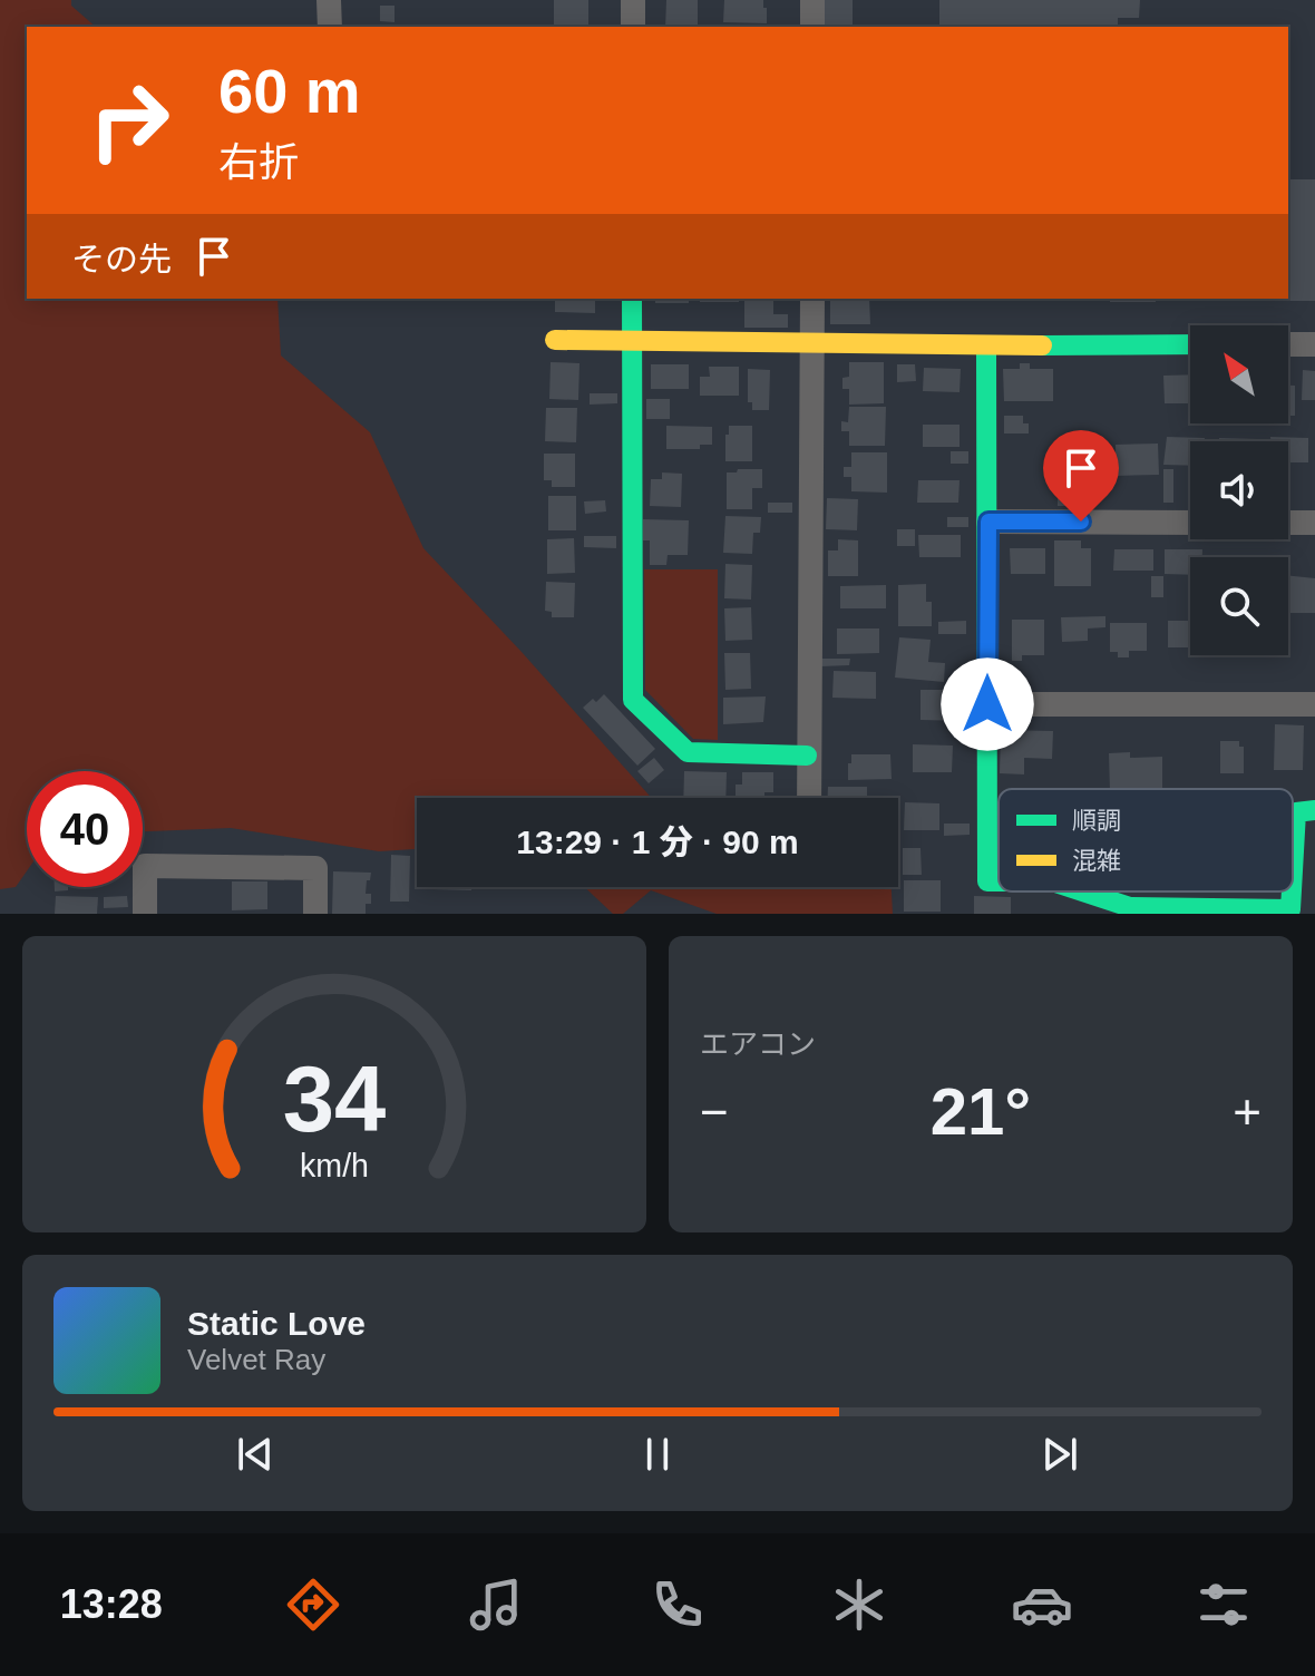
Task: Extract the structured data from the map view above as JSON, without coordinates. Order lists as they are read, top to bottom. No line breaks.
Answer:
{"legend":["順調","混雑"],"north":"top left","page":{"turn":["60 m","右折"],"then":"その先","limit":"40","trip":"13:29 · 1 分 · 90 m","tile":"エアコン","heat":["−","21°","+"],"song":["Static Love","Velvet Ray"],"tabs":"13:28","gauge":["34","km/h"]}}
